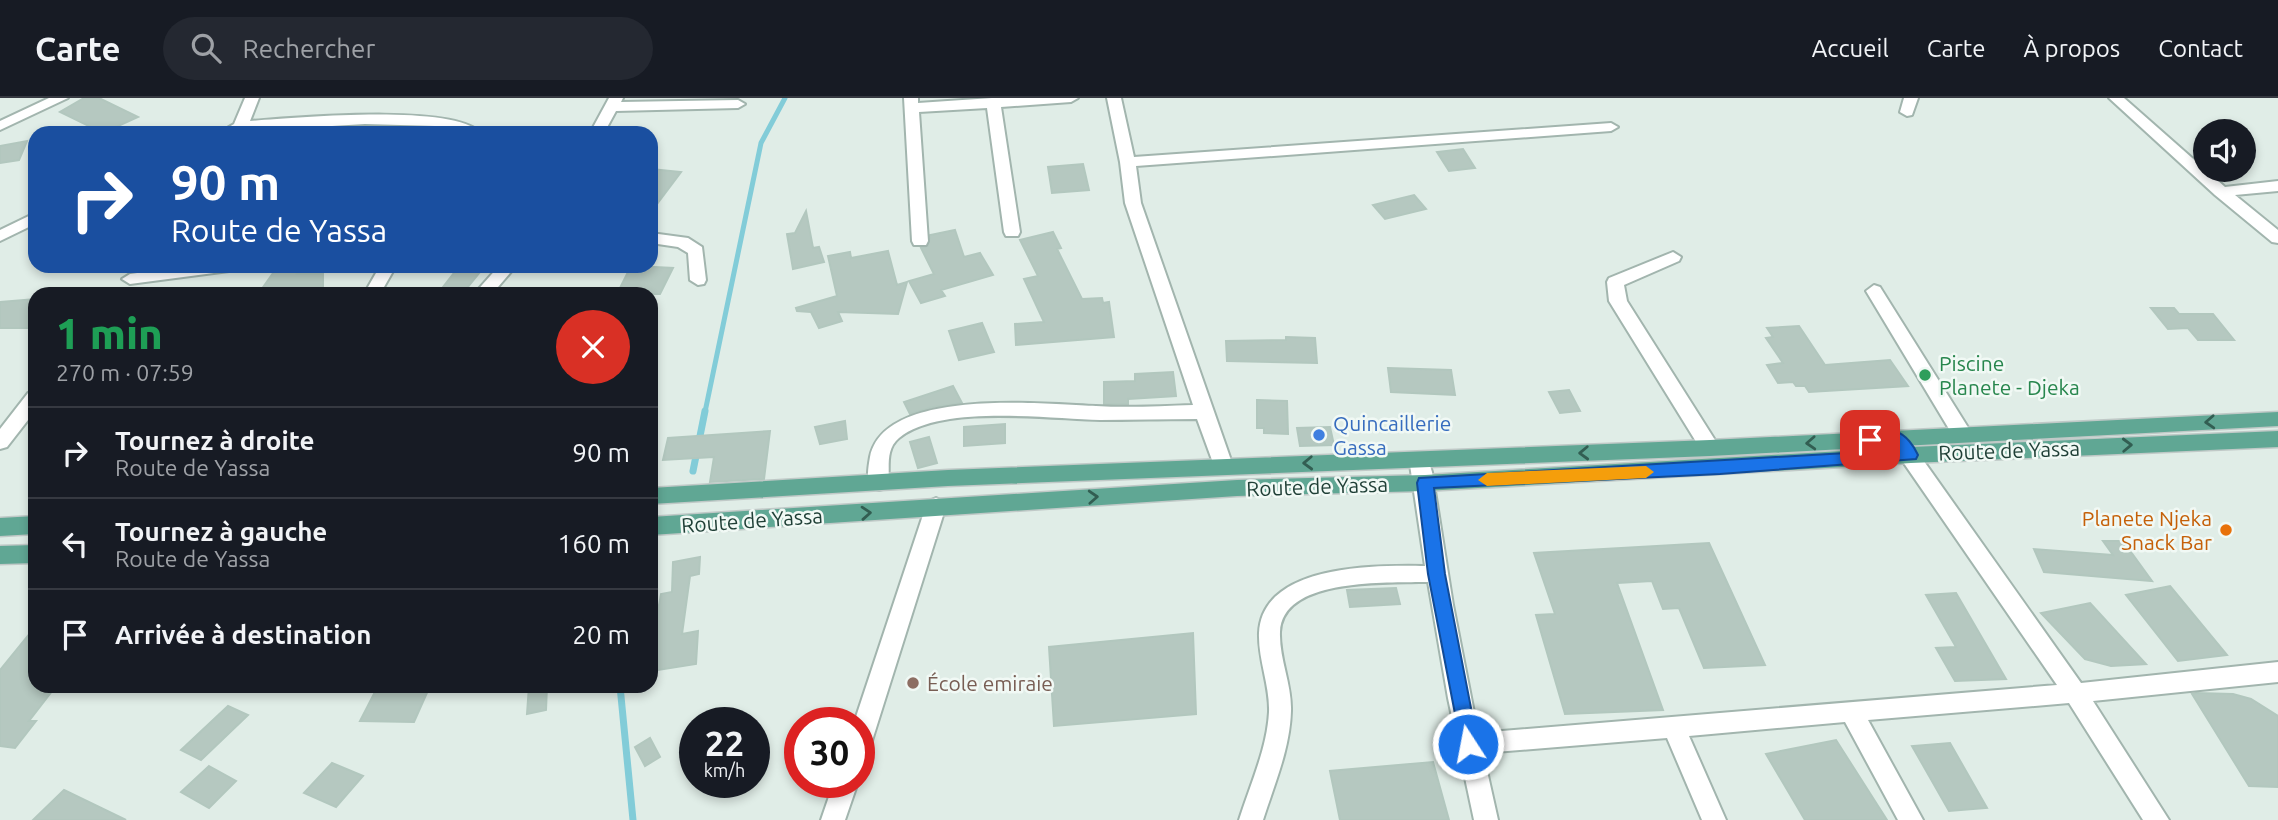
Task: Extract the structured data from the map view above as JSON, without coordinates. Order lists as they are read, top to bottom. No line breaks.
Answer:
{"streets":{"main road":["Route de Yassa"]},"places":["Piscine Planete - Djeka","Quincaillerie Gassa","Planete Njeka Snack Bar","École emiraie"],"page":{"header":"Carte","search":"Rechercher","nav":["Accueil","Carte","À propos","Contact"],"turn":["90 m","Route de Yassa"],"heading":["1 min","270 m · 07:59"],"list":[{"name":"Tournez à droite","note":"Route de Yassa","value":"90 m"},{"name":"Tournez à gauche","note":"Route de Yassa","value":"160 m"},{"name":"Arrivée à destination","value":"20 m"}],"speed":"22 km/h","limit":"30"}}
